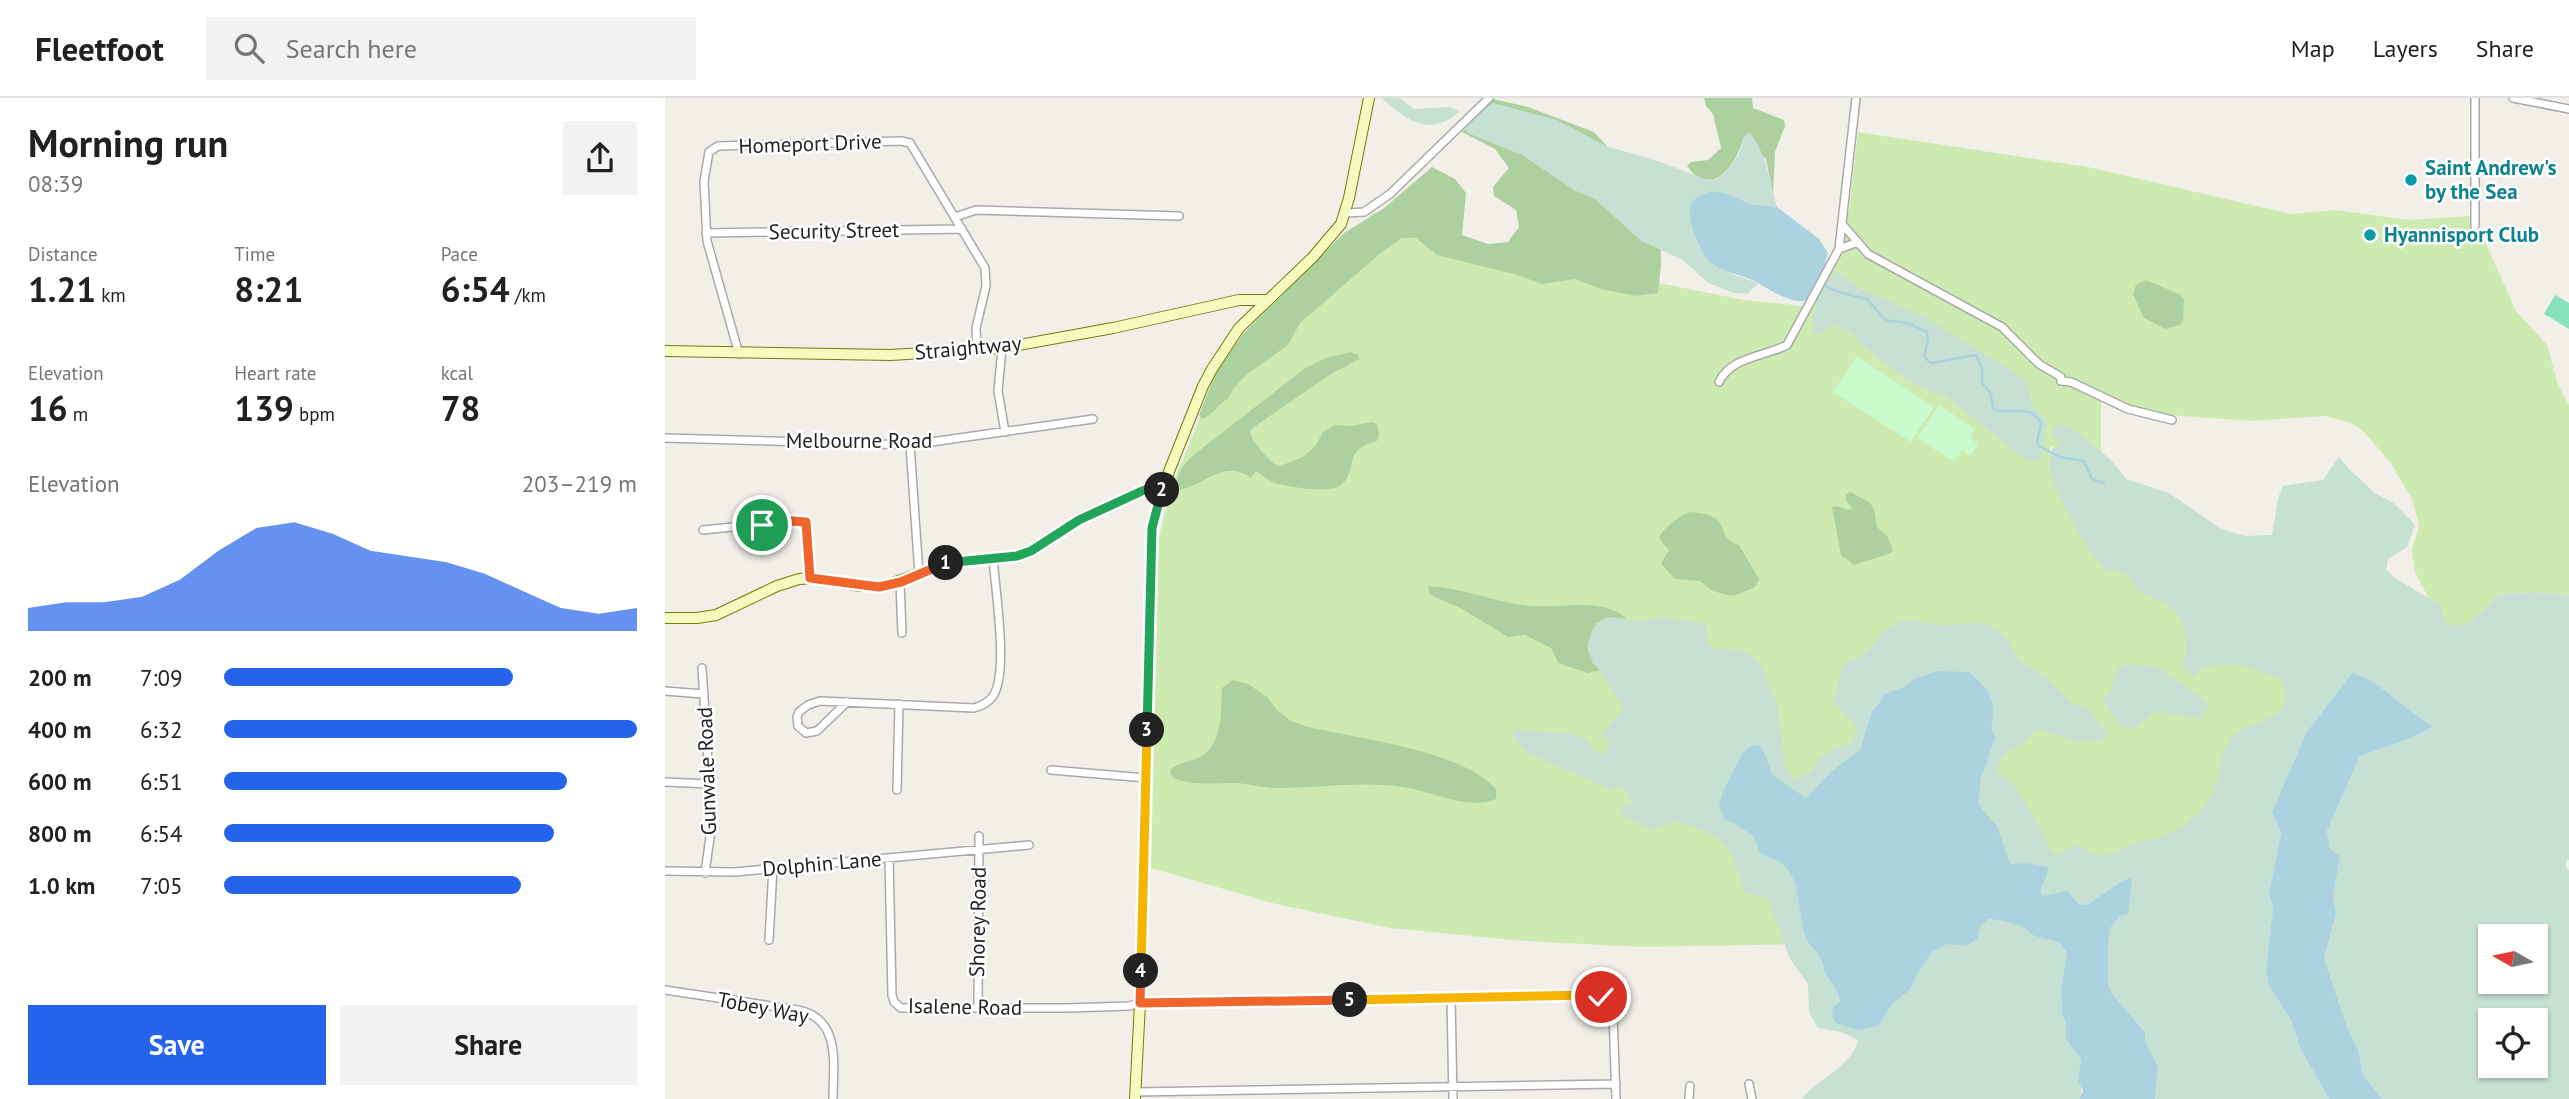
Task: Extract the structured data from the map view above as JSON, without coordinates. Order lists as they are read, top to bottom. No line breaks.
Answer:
{"streets":{"street":["Homeport Drive","Security Street","Straightway","Melbourne Road","Gunwale Road","Dolphin Lane","Shorey Road","Isalene Road","Tobey Way"]},"crossings":[["Homeport Drive","Security Street"],["Homeport Drive","Straightway"],["Gunwale Road","Dolphin Lane"],["Dolphin Lane","Shorey Road"],["Dolphin Lane","Isalene Road"],["Shorey Road","Isalene Road"]],"places":["Saint Andrew's by the Sea","Hyannisport Club"],"north":"left","page":{"header":"Fleetfoot","search":"Search here","nav":["Map","Layers","Share"],"heading":["Morning run","08:39"],"stats":[["Distance","1.21 km"],["Time","8:21"],["Pace","6:54 /km"],["Elevation","16 m"],["Heart rate","139 bpm"],["kcal","78"]],"chart":["Elevation","203–219 m"],"pins":["2","1","3","4","5"],"list":[{"name":"200 m","note":"7:09"},{"name":"400 m","note":"6:32"},{"name":"600 m","note":"6:51"},{"name":"800 m","note":"6:54"},{"name":"1.0 km","note":"7:05"}],"buttons":["Save","Share"]}}
